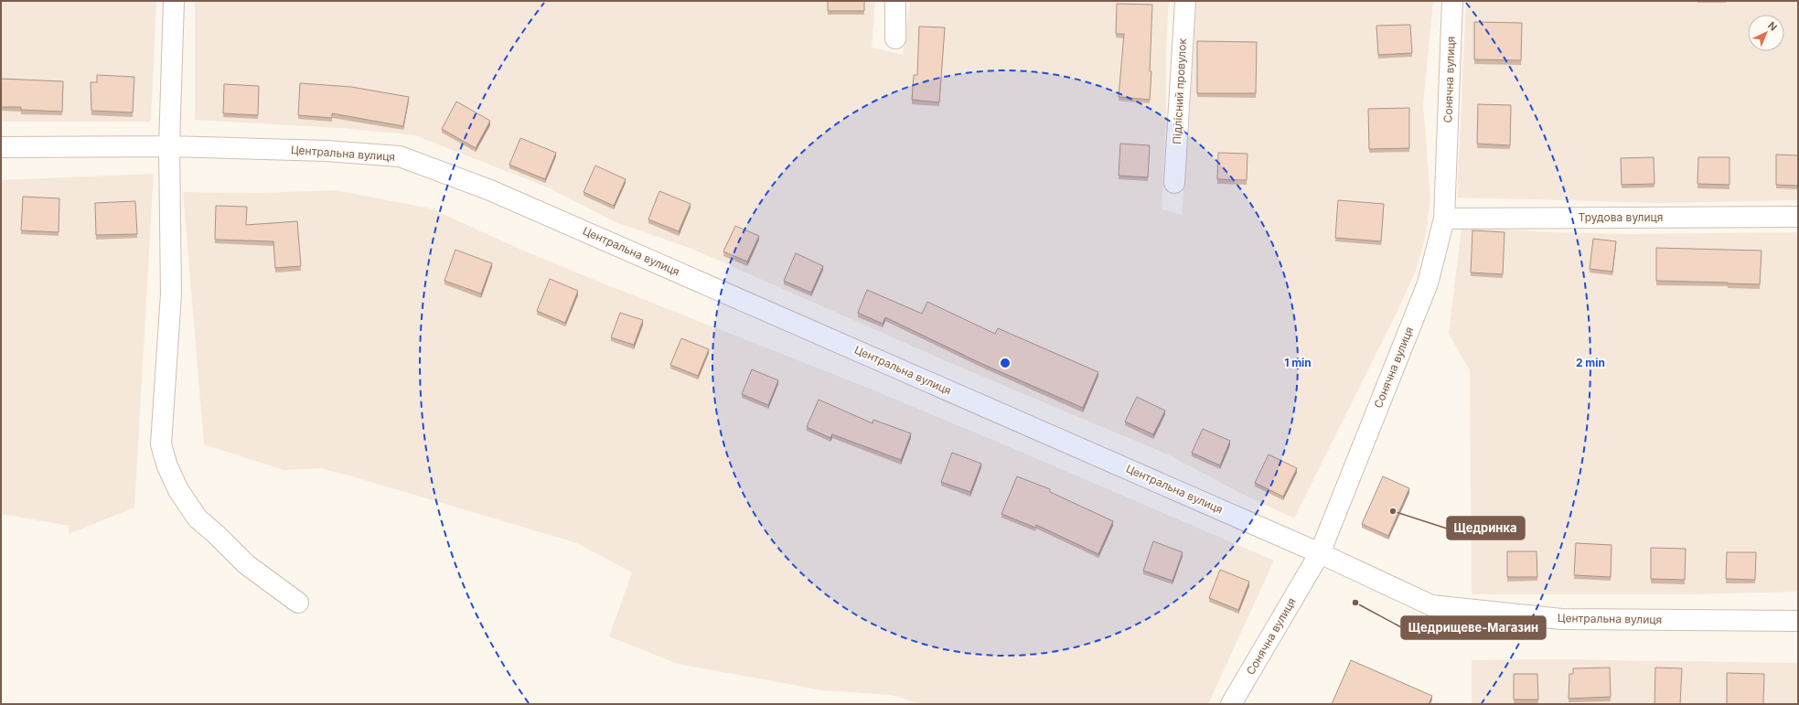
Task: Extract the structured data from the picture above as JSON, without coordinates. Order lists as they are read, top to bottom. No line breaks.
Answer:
{"streets":{"street":["Сонячна вулиця","Підлісний провулок","Центральна вулиця","Трудова вулиця"]},"crossings":[["Сонячна вулиця","Центральна вулиця"],["Сонячна вулиця","Трудова вулиця"]],"places":["Щедринка","Щедрищеве-Магазин"],"north":"top right","rings":["1 min","2 min"]}
